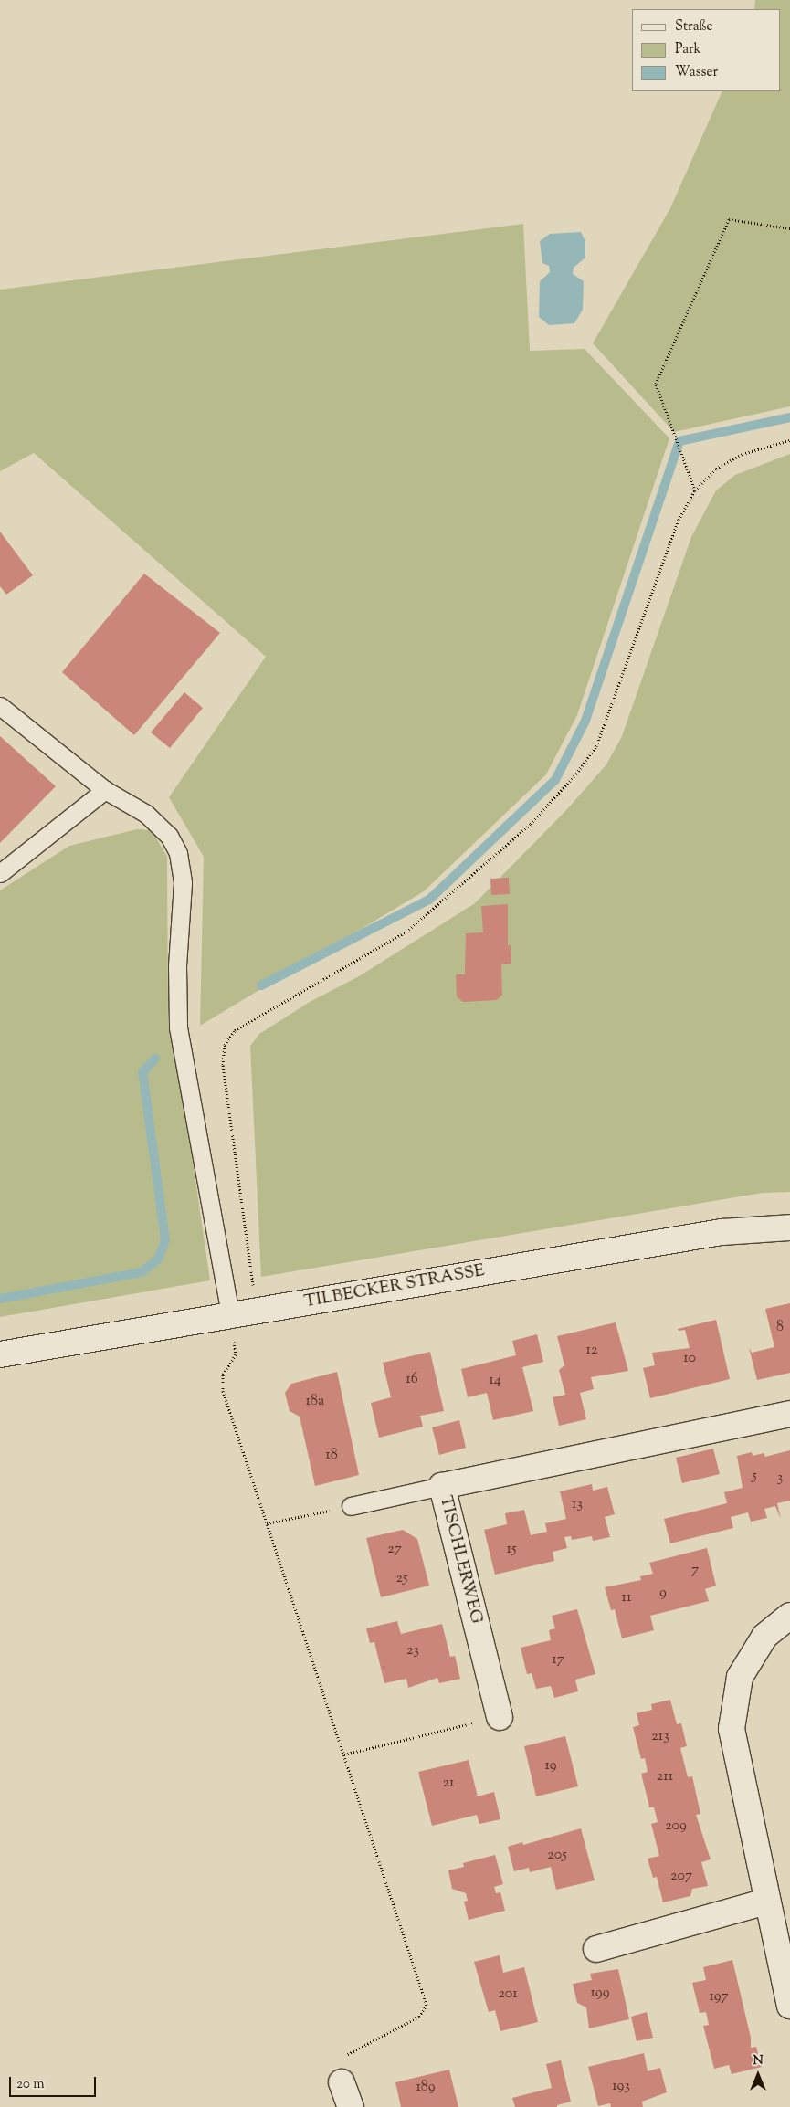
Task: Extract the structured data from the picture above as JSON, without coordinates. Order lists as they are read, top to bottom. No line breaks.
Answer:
{"streets":{"street":["TILBECKER STRASSE","TISCHLERWEG"]},"house_numbers":["8","12","10","16","14","18a","18","5","3","13","27","15","7","25","9","11","23","17","213","19","211","21","209","205","207","199","201","197","193","189"],"legend":["Straße","Park","Wasser"],"scale_bar":"20 m","north":"top"}
